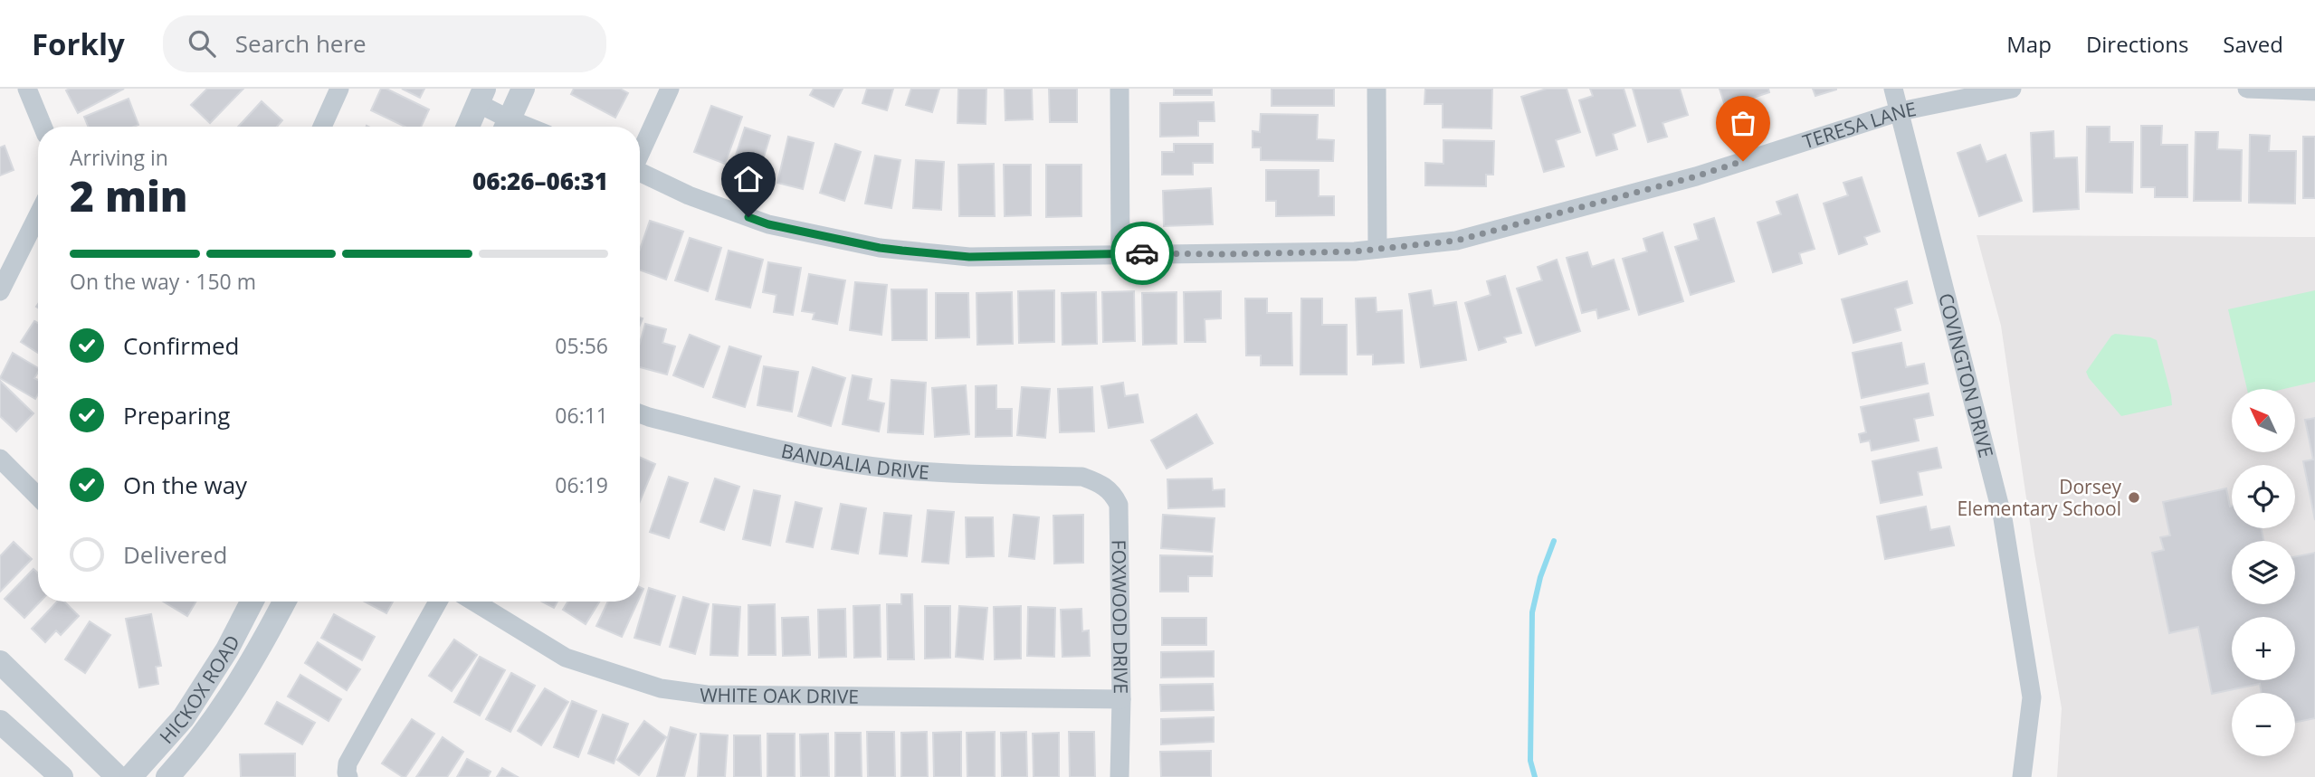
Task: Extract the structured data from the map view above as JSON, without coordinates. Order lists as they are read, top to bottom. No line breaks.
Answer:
{"streets":{"street":["TERESA LANE","COVINGTON DRIVE","BANDALIA DRIVE","FOXWOOD DRIVE","HICKOX ROAD","WHITE OAK DRIVE"]},"crossings":[["TERESA LANE","COVINGTON DRIVE"],["BANDALIA DRIVE","FOXWOOD DRIVE"],["FOXWOOD DRIVE","WHITE OAK DRIVE"]],"places":["Dorsey Elementary School"],"north":"top left","page":{"header":"Forkly","search":"Search here","nav":["Map","Directions","Saved"],"heading":["2 min","Arriving in","06:26–06:31"],"bar":"On the way · 150 m","list":[["Confirmed","05:56"],["Preparing","06:11"],["On the way","06:19"],"Delivered"],"map_buttons":["+","−"]}}
